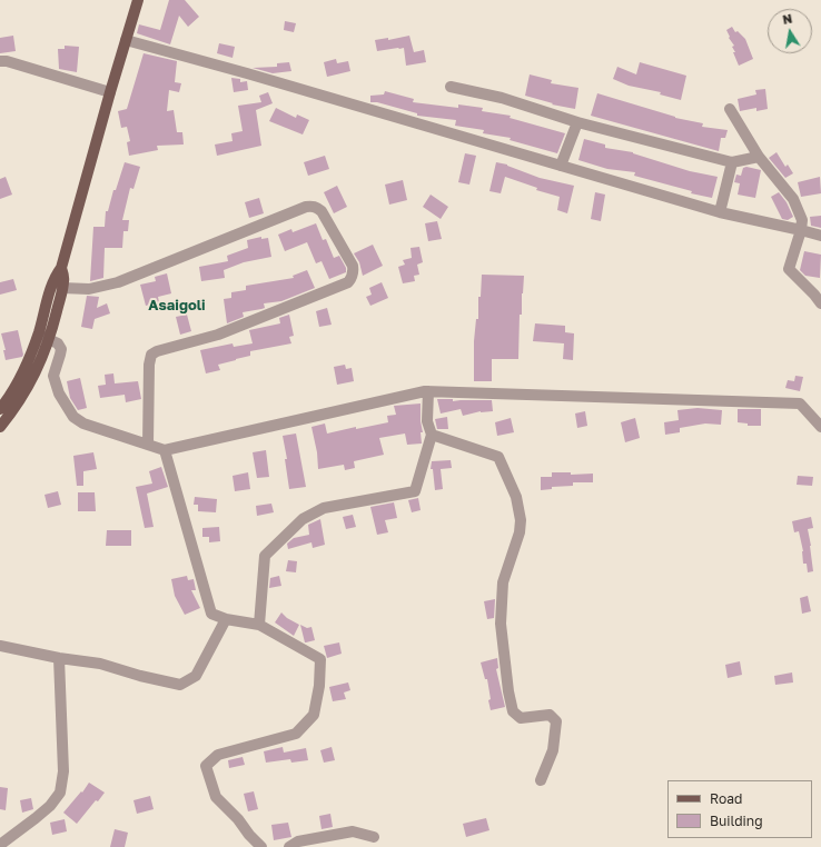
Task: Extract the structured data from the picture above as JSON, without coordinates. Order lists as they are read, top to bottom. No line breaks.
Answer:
{"districts":["Asaigoli"],"legend":["Road","Building"],"north":"top"}
